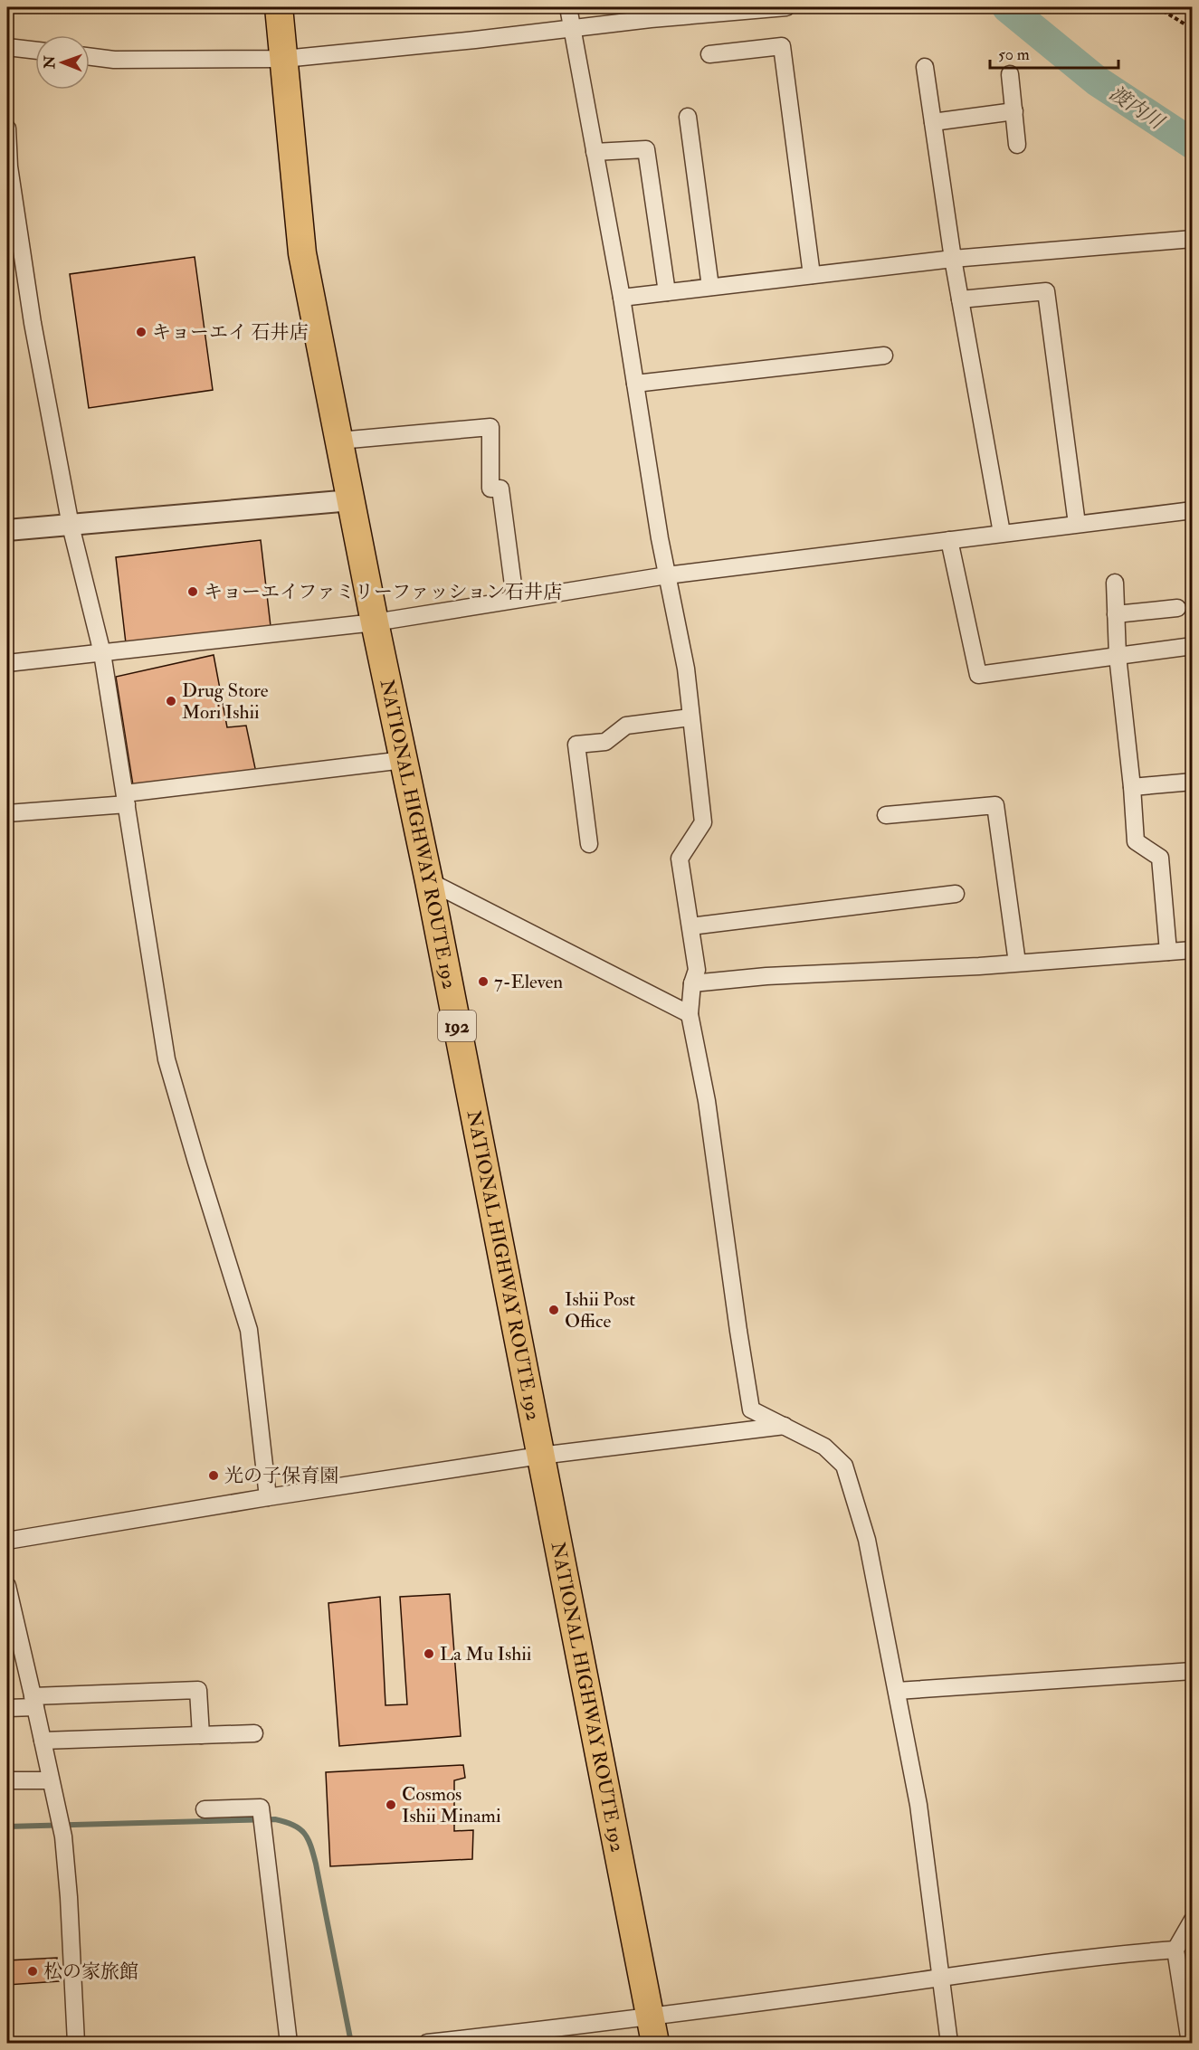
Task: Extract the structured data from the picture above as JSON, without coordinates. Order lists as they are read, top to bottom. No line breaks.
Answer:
{"streets":{"highway":["NATIONAL HIGHWAY ROUTE 192","192"]},"water":["渡内川"],"places":["キョーエイ 石井店","キョーエイファミリーファッション石井店","Drug Store Mori Ishii","7-Eleven","Ishii Post Office","光の子保育園","La Mu Ishii","Cosmos Ishii Minami","松の家旅館"],"scale_bar":"50 m","north":"left"}
